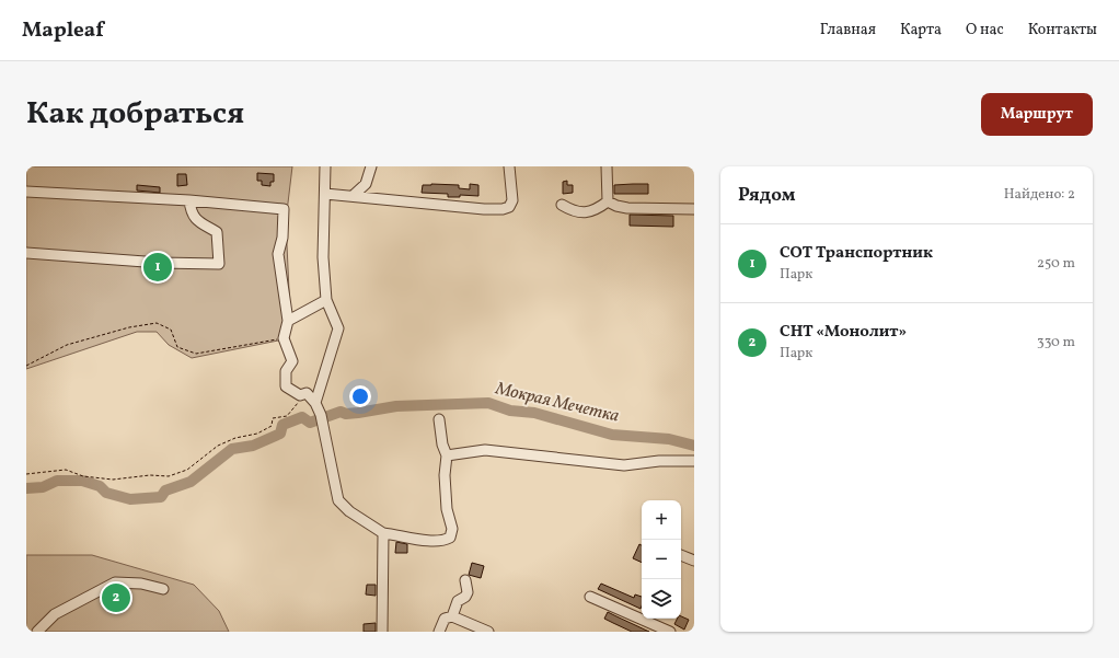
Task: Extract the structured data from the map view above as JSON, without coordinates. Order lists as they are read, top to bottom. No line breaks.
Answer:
{"water":["Мокрая Мечетка"],"page":{"header":"Mapleaf","nav":["Главная","Карта","О нас","Контакты"],"title":"Как добраться","buttons":"Маршрут","heading":["Рядом","Найдено: 2"],"list":[{"mark":"1","name":"СОТ Транспортник","note":"Парк","value":"250 m"},{"mark":"2","name":"СНТ «Монолит»","note":"Парк","value":"330 m"}],"pins":["1","2"],"map_buttons":["+","−"]}}
